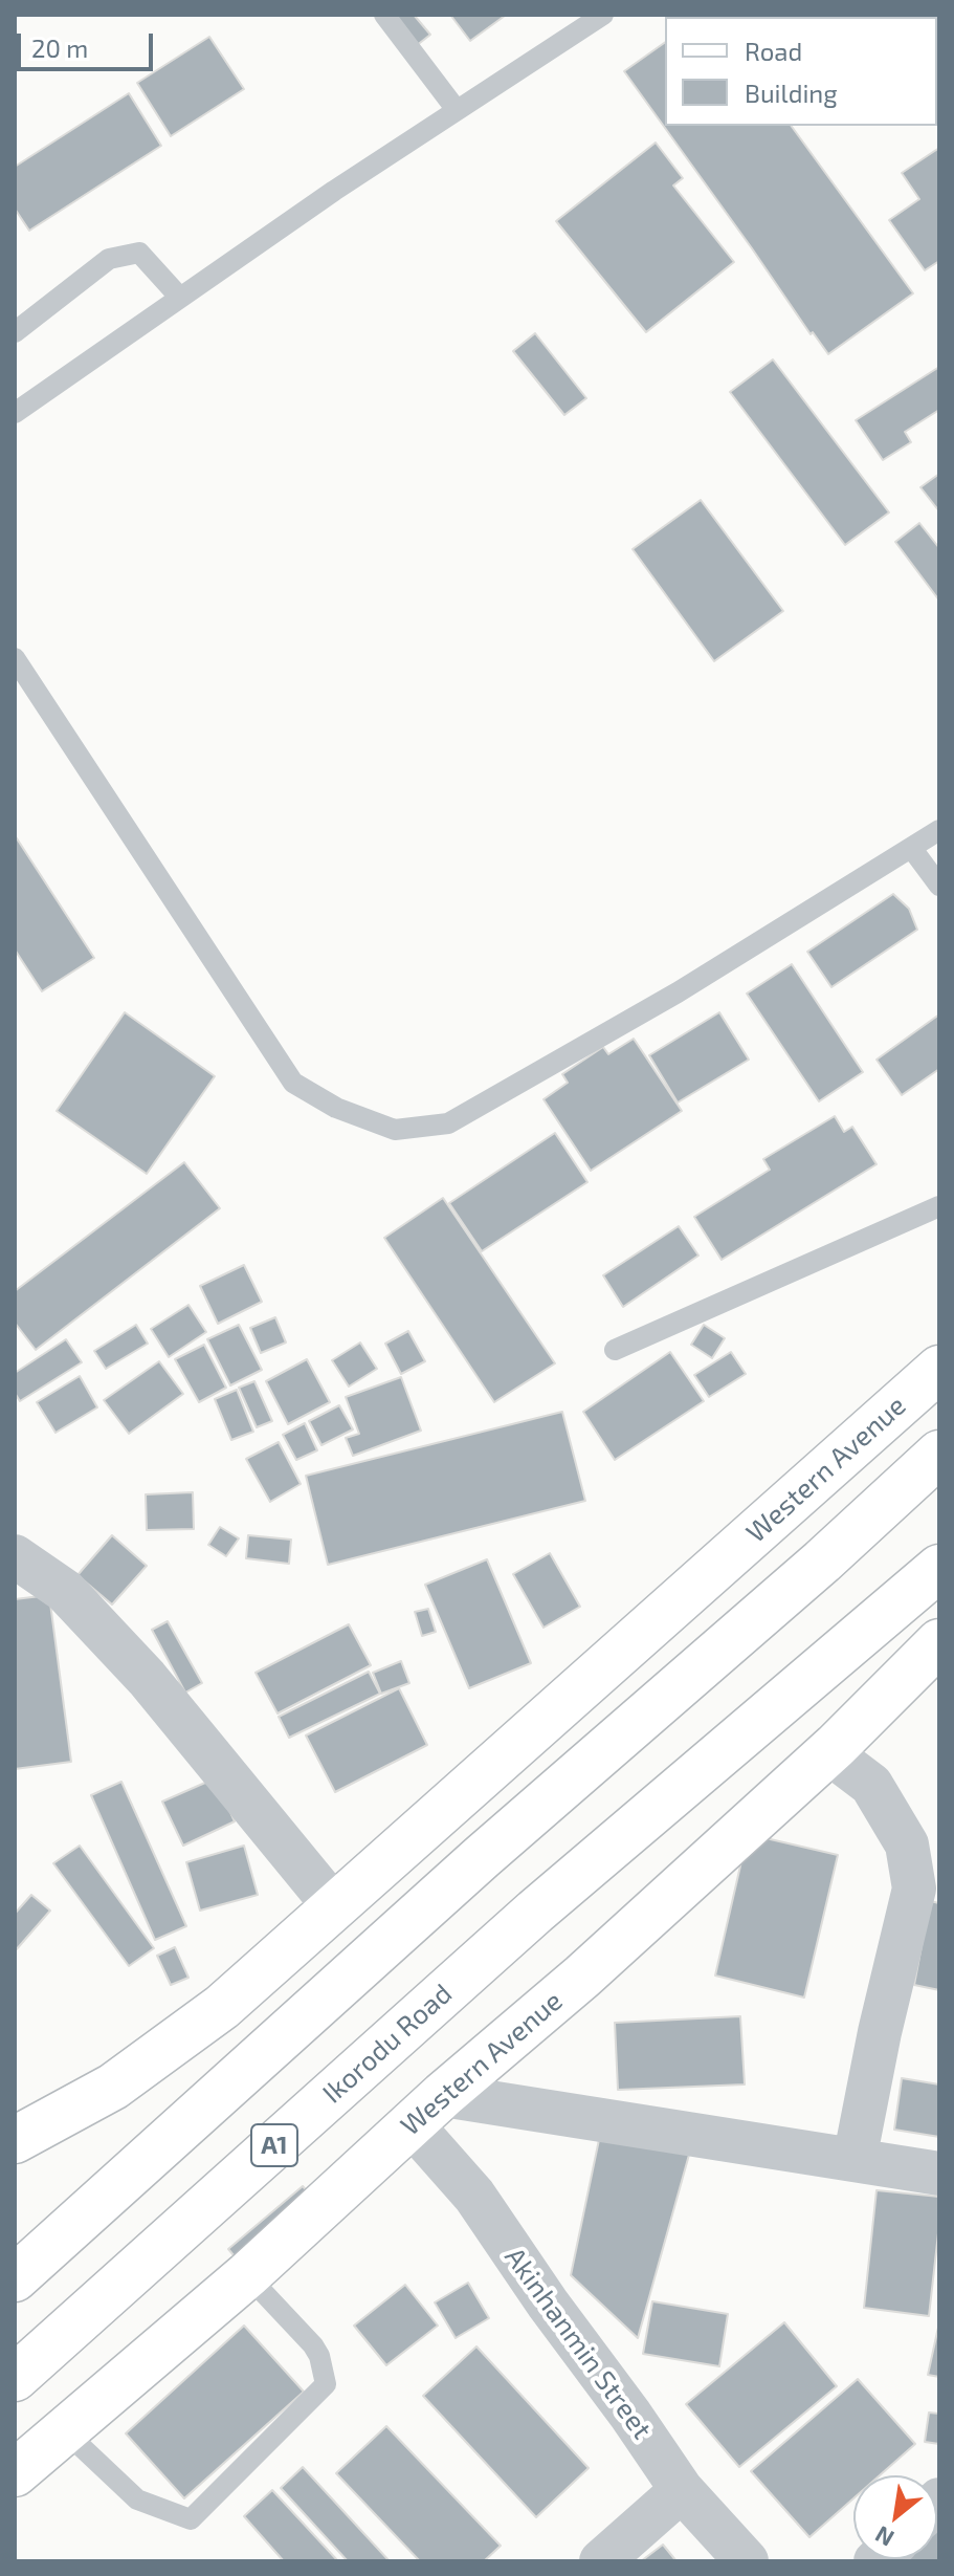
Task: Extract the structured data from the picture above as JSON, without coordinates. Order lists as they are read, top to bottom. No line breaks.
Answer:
{"streets":{"main road":["Western Avenue","Ikorodu Road","A1"],"street":["Akinhanmin Street"]},"crossings":[["Western Avenue","Akinhanmin Street"]],"legend":["Road","Building"],"scale_bar":"20 m","north":"bottom left"}
